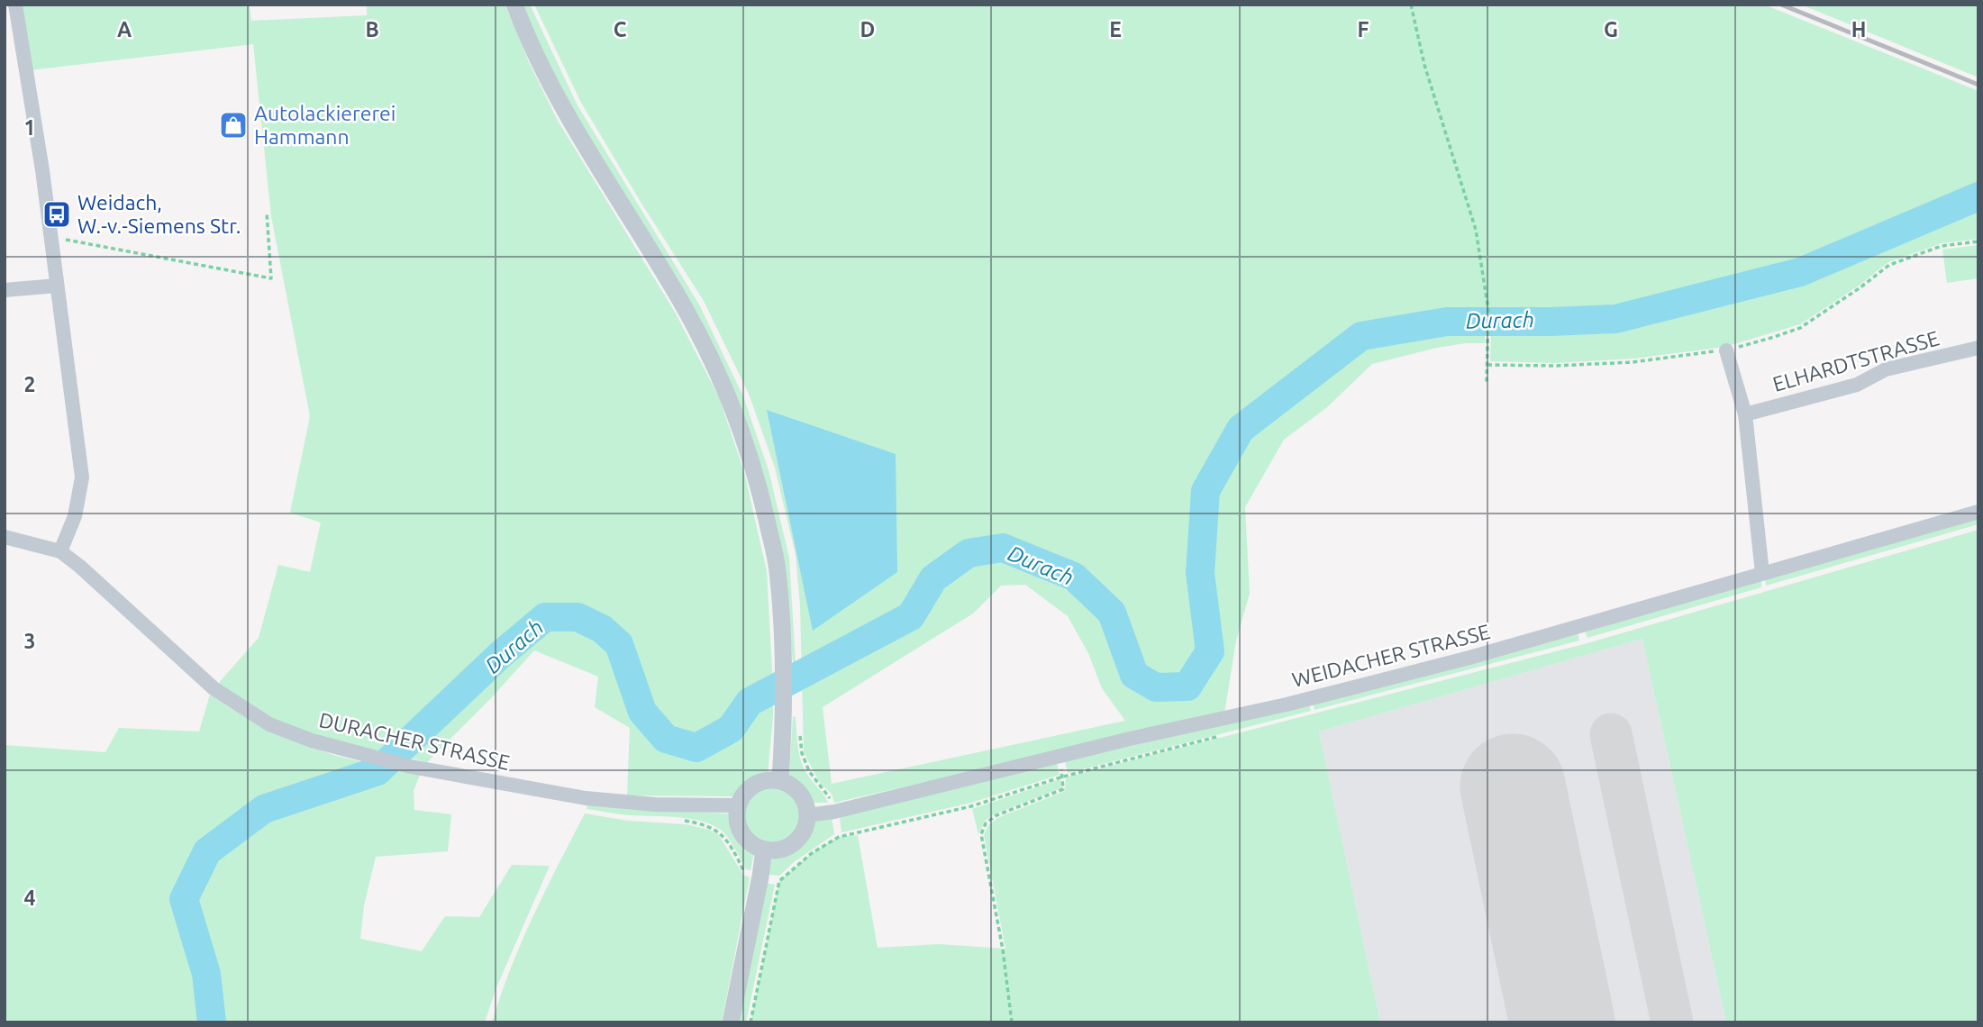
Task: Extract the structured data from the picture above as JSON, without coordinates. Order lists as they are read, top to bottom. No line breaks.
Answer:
{"streets":{"street":["ELHARDTSTRASSE","WEIDACHER STRASSE","DURACHER STRASSE"]},"crossings":[["WEIDACHER STRASSE","DURACHER STRASSE"]],"water":["Durach"],"places":{"shop":["Autolackiererei Hammann"],"bus stop":["Weidach, W.-v.-Siemens Str."]},"grid":{"columns":["A","B","C","D","E","F","G","H"],"rows":["1","2","3","4"]}}
